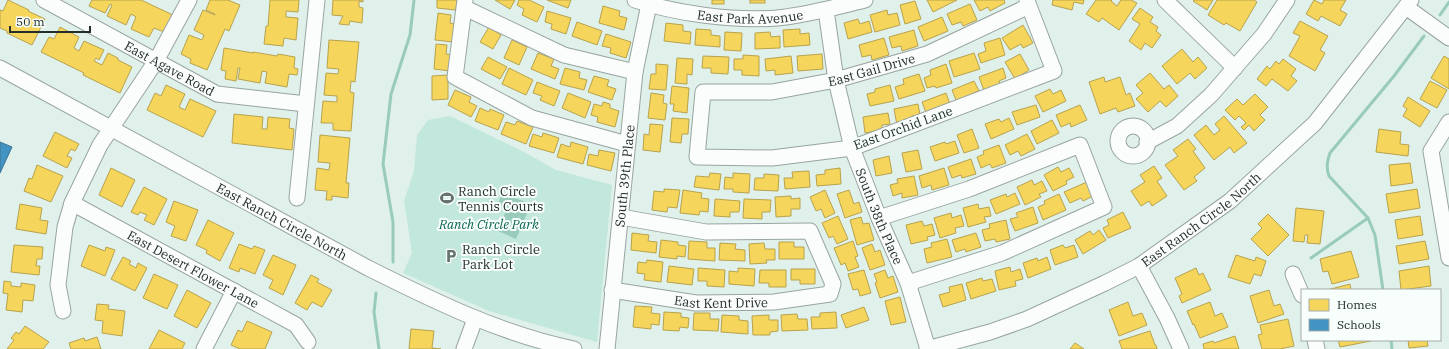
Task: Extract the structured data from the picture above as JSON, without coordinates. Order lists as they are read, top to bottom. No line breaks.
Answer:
{"streets":{"street":["East Park Avenue","East Agave Road","East Gail Drive","East Orchid Lane","South 39th Place","South 38th Place","East Ranch Circle North","East Desert Flower Lane","East Kent Drive"]},"crossings":[["East Park Avenue","South 39th Place"],["East Park Avenue","South 38th Place"],["East Gail Drive","East Orchid Lane"],["East Gail Drive","South 38th Place"],["East Orchid Lane","South 38th Place"],["South 39th Place","East Kent Drive"],["South 38th Place","East Ranch Circle North"]],"parks":["Ranch Circle Park"],"places":{"sports":["Ranch Circle Tennis Courts"],"parking":["Ranch Circle Park Lot"]},"legend":["Homes","Schools"],"scale_bar":"50 m"}
